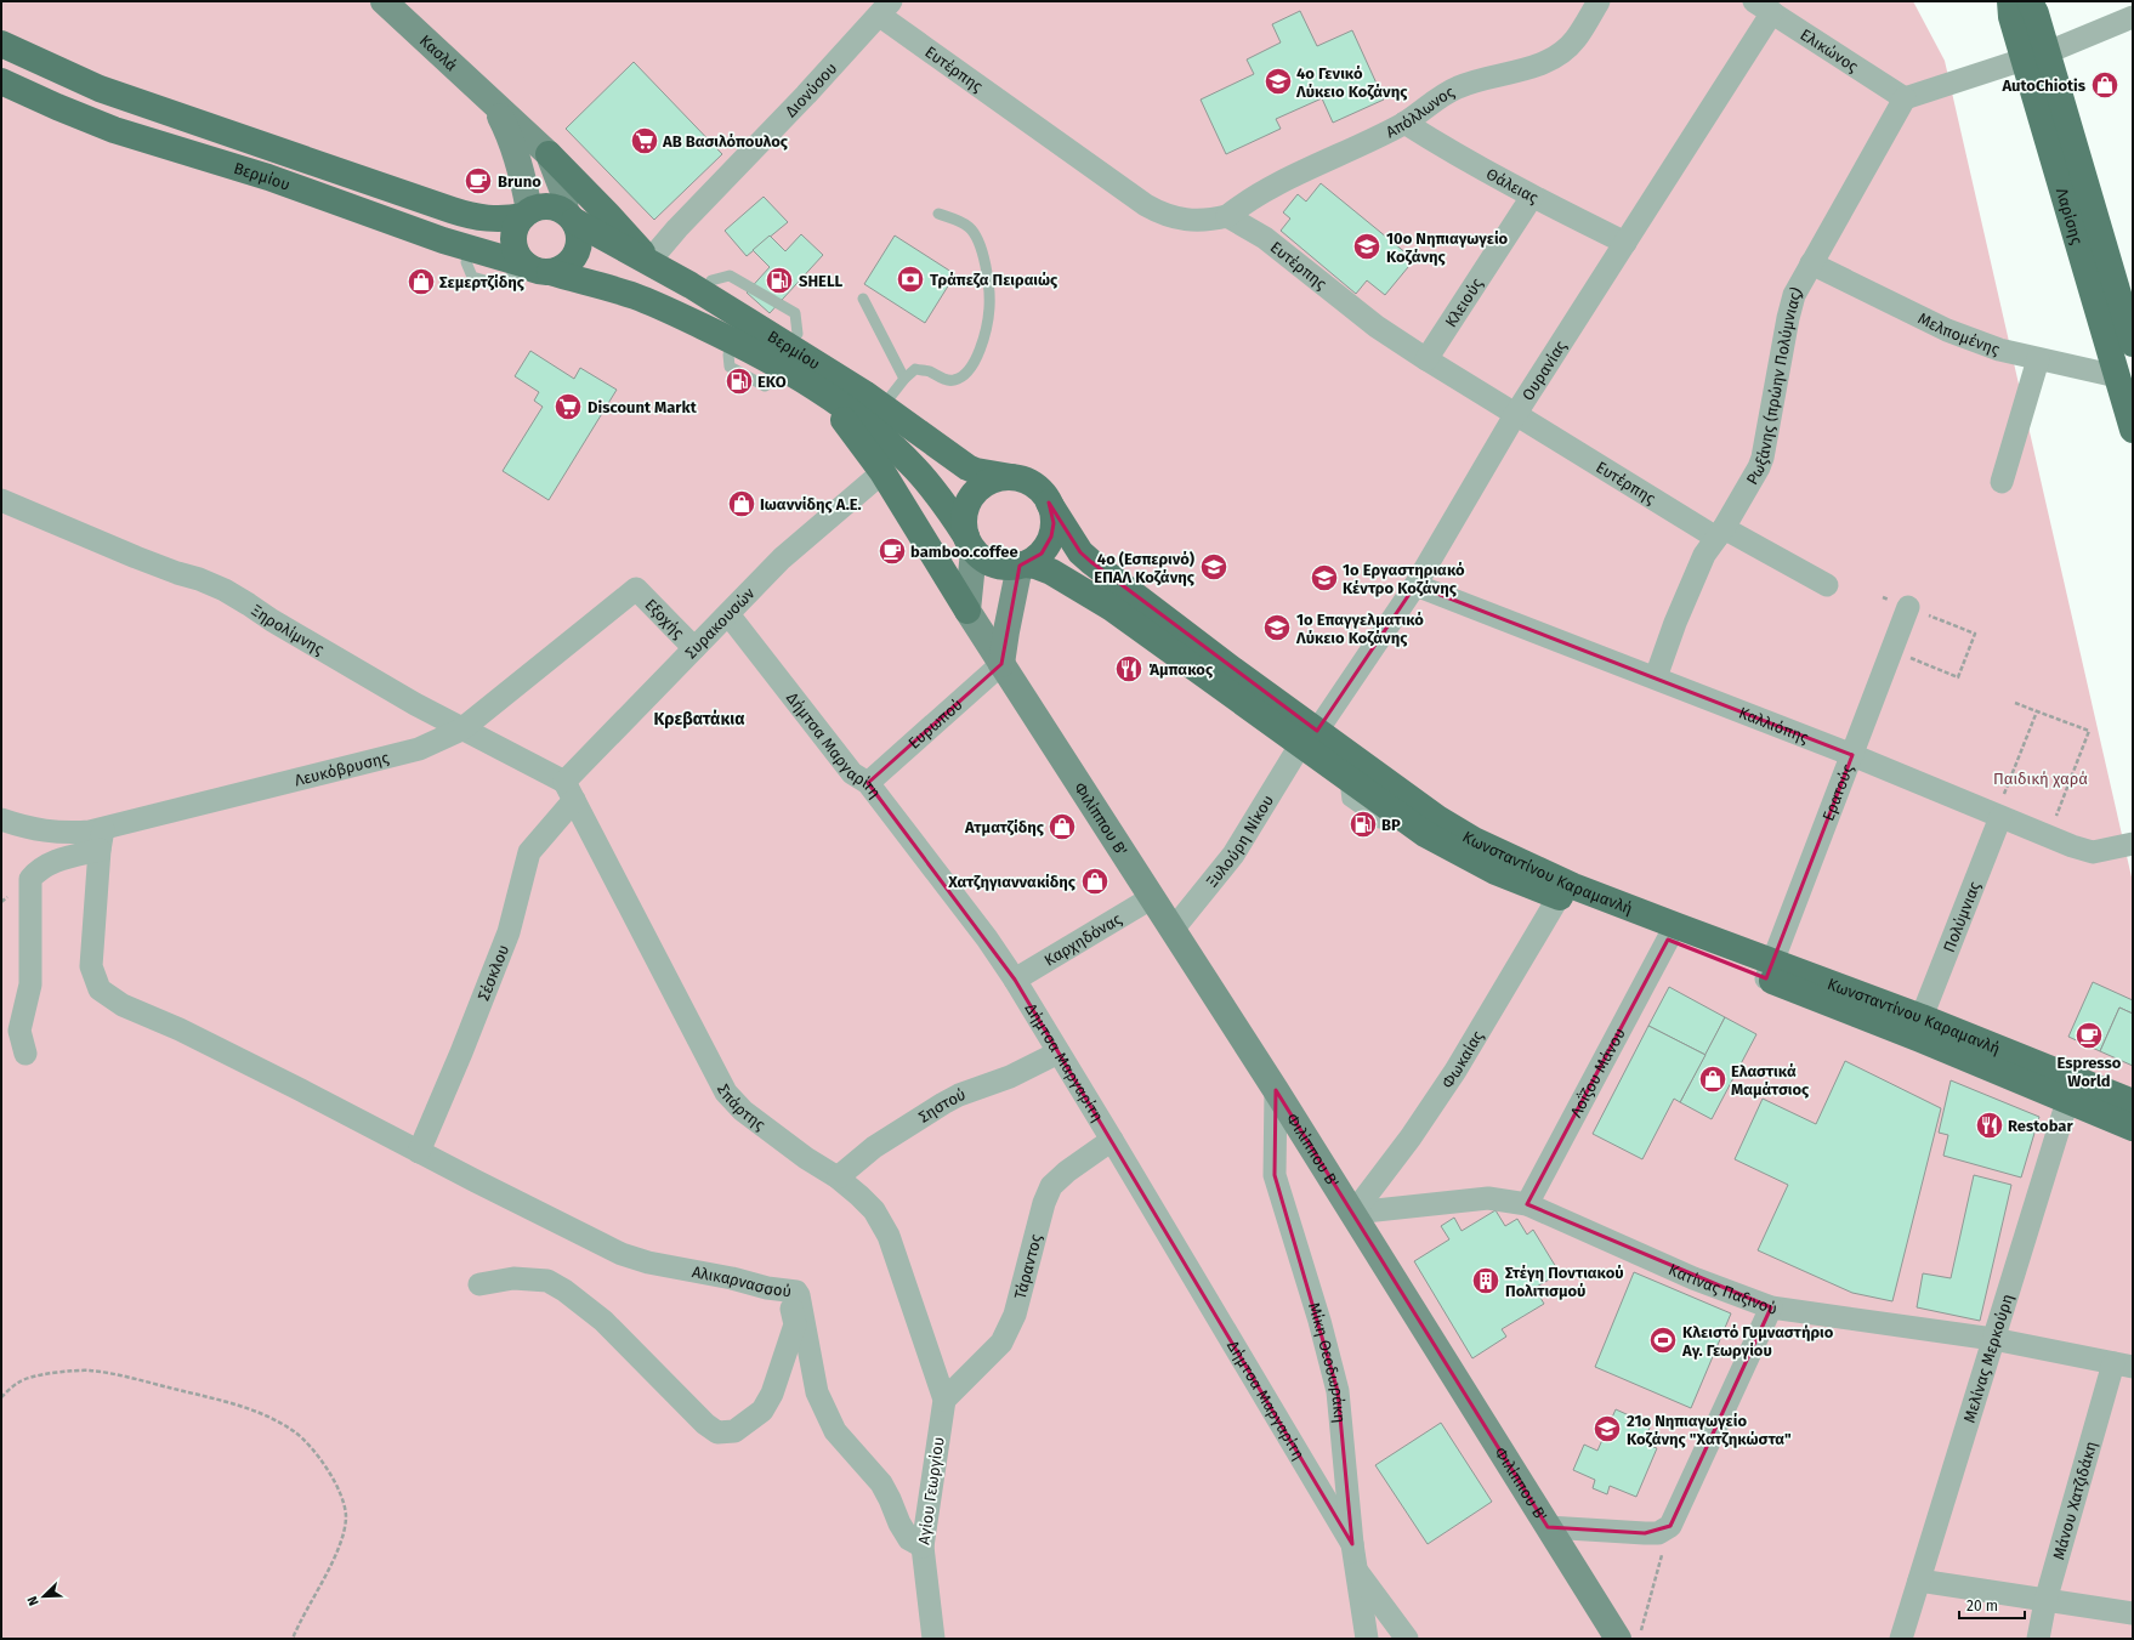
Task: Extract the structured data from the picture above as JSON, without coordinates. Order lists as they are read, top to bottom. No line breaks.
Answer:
{"streets":{"main road":["Κασλά","Βερμίου","Λαρίσης","Φιλίππου Β'","Κωνσταντίνου Καραμανλή"],"street":["Ελικώνος","Ευτέρπης","Διονύσου","Απόλλωνος","Θάλειας","Κλειούς","Μελπομένης","Ουρανίας","Ρωξάνης (πρώην Πολύμνιας)","Εξοχής","Συρακουσών","Ξηρολίμνης","Ευρωπού","Καλλιόπης","Δήμτσα Μαργαρίτη","Λευκόβρυσης","Ερατούς","Ξυλούρη Νίκου","Πολύμνιας","Καρχηδόνας","Σέσκλου","Φωκαίας","Λοΐζου Μάνου","Σπάρτης","Σηστού","Τάραντος","Αλικαρνασσού","Κατίνας Παξινού","Μελίνας Μερκούρη","Μίκη Θεοδωράκη","Αγίου Γεωργίου","Μάνου Χατζιδάκη"]},"crossings":[["Ελικώνος","Ουρανίας"],["Ελικώνος","Ρωξάνης (πρώην Πολύμνιας)"],["Κασλά","Βερμίου"],["Ευτέρπης","Διονύσου"],["Ευτέρπης","Απόλλωνος"],["Ευτέρπης","Κλειούς"],["Ευτέρπης","Ουρανίας"],["Ευτέρπης","Ρωξάνης (πρώην Πολύμνιας)"],["Διονύσου","Βερμίου"],["Απόλλωνος","Θάλειας"],["Βερμίου","Κωνσταντίνου Καραμανλή"],["Θάλειας","Κλειούς"],["Θάλειας","Ουρανίας"],["Λαρίσης","Μελπομένης"],["Μελπομένης","Ρωξάνης (πρώην Πολύμνιας)"],["Ουρανίας","Καλλιόπης"],["Ουρανίας","Ξυλούρη Νίκου"],["Ουρανίας","Κωνσταντίνου Καραμανλή"],["Ρωξάνης (πρώην Πολύμνιας)","Καλλιόπης"],["Εξοχής","Συρακουσών"],["Εξοχής","Λευκόβρυσης"],["Συρακουσών","Ξηρολίμνης"],["Συρακουσών","Δήμτσα Μαργαρίτη"],["Συρακουσών","Σέσκλου"],["Συρακουσών","Σπάρτης"],["Ξηρολίμνης","Λευκόβρυσης"],["Ξηρολίμνης","Σέσκλου"],["Ξηρολίμνης","Σπάρτης"],["Ευρωπού","Δήμτσα Μαργαρίτη"],["Ευρωπού","Φιλίππου Β'"],["Καλλιόπης","Ερατούς"],["Καλλιόπης","Πολύμνιας"],["Δήμτσα Μαργαρίτη","Καρχηδόνας"],["Δήμτσα Μαργαρίτη","Σηστού"],["Δήμτσα Μαργαρίτη","Τάραντος"],["Δήμτσα Μαργαρίτη","Μίκη Θεοδωράκη"],["Λευκόβρυσης","Αλικαρνασσού"],["Ερατούς","Κωνσταντίνου Καραμανλή"],["Φιλίππου Β'","Ξυλούρη Νίκου"],["Φιλίππου Β'","Καρχηδόνας"],["Φιλίππου Β'","Φωκαίας"],["Φιλίππου Β'","Κατίνας Παξινού"],["Φιλίππου Β'","Μίκη Θεοδωράκη"],["Ξυλούρη Νίκου","Κωνσταντίνου Καραμανλή"],["Κωνσταντίνου Καραμανλή","Πολύμνιας"],["Κωνσταντίνου Καραμανλή","Φωκαίας"],["Κωνσταντίνου Καραμανλή","Λοΐζου Μάνου"],["Κωνσταντίνου Καραμανλή","Μελίνας Μερκούρη"],["Σέσκλου","Σπάρτης"],["Σέσκλου","Αλικαρνασσού"],["Φωκαίας","Κατίνας Παξινού"],["Λοΐζου Μάνου","Κατίνας Παξινού"],["Σπάρτης","Σηστού"],["Σπάρτης","Τάραντος"],["Σπάρτης","Αγίου Γεωργίου"],["Τάραντος","Αγίου Γεωργίου"],["Αλικαρνασσού","Αγίου Γεωργίου"],["Κατίνας Παξινού","Μελίνας Μερκούρη"],["Κατίνας Παξινού","Μάνου Χατζιδάκη"]],"districts":["Κρεβατάκια"],"parks":["Παιδική χαρά"],"places":{"school or university":["4ο Γενικό Λύκειο Κοζάνης","10ο Νηπιαγωγείο Κοζάνης","4ο (Εσπερινό) ΕΠΑΛ Κοζάνης","1ο Εργαστηριακό Κέντρο Κοζάνης","1ο Επαγγελματικό Λύκειο Κοζάνης","21ο Νηπιαγωγείο Κοζάνης \"Χατζηκώστα\""],"shop":["AutoChiotis","Σεμερτζίδης","Ιωαννίδης Α.Ε.","Ατματζίδης","Χατζηγιαννακίδης","Ελαστικά Μαμάτσιος"],"supermarket":["ΑΒ Βασιλόπουλος","Discount Markt"],"cafe":["Bruno","bamboo.coffee","Espresso World"],"bank":["Τράπεζα Πειραιώς"],"fuel station":["SHELL","EKO","BP"],"restaurant":["Άμπακος","Restobar"],"building":["Στέγη Ποντιακού Πολιτισμού"],"sports":["Κλειστό Γυμναστήριο Αγ. Γεωργίου"]},"scale_bar":"20 m","north":"bottom left"}
